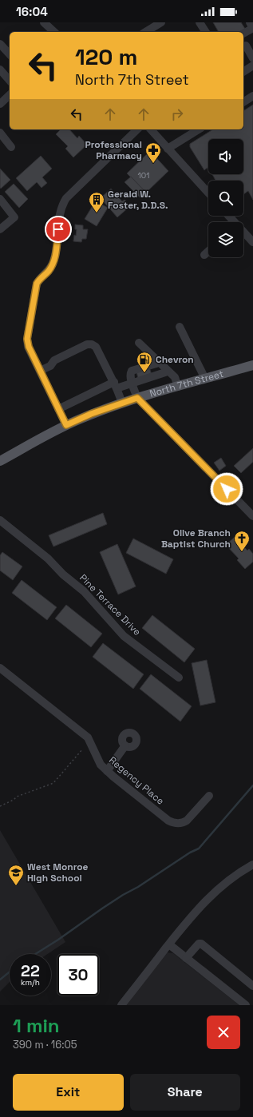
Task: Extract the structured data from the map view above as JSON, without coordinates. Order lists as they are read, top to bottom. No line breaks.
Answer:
{"streets":{"main road":["North 7th Street"],"street":["Pine Terrace Drive","Regency Place"]},"places":{"pharmacy":["Professional Pharmacy"],"building":["Gerald W. Foster, D.D.S."],"fuel station":["Chevron"],"church":["Olive Branch Baptist Church"],"school or university":["West Monroe High School"]},"house_numbers":["101"],"page":{"status":"16:04","turn":["120 m","North 7th Street"],"speed":"22 km/h","limit":"30","heading":["1 min","390 m · 16:05"],"buttons":["Exit","Share"]}}
